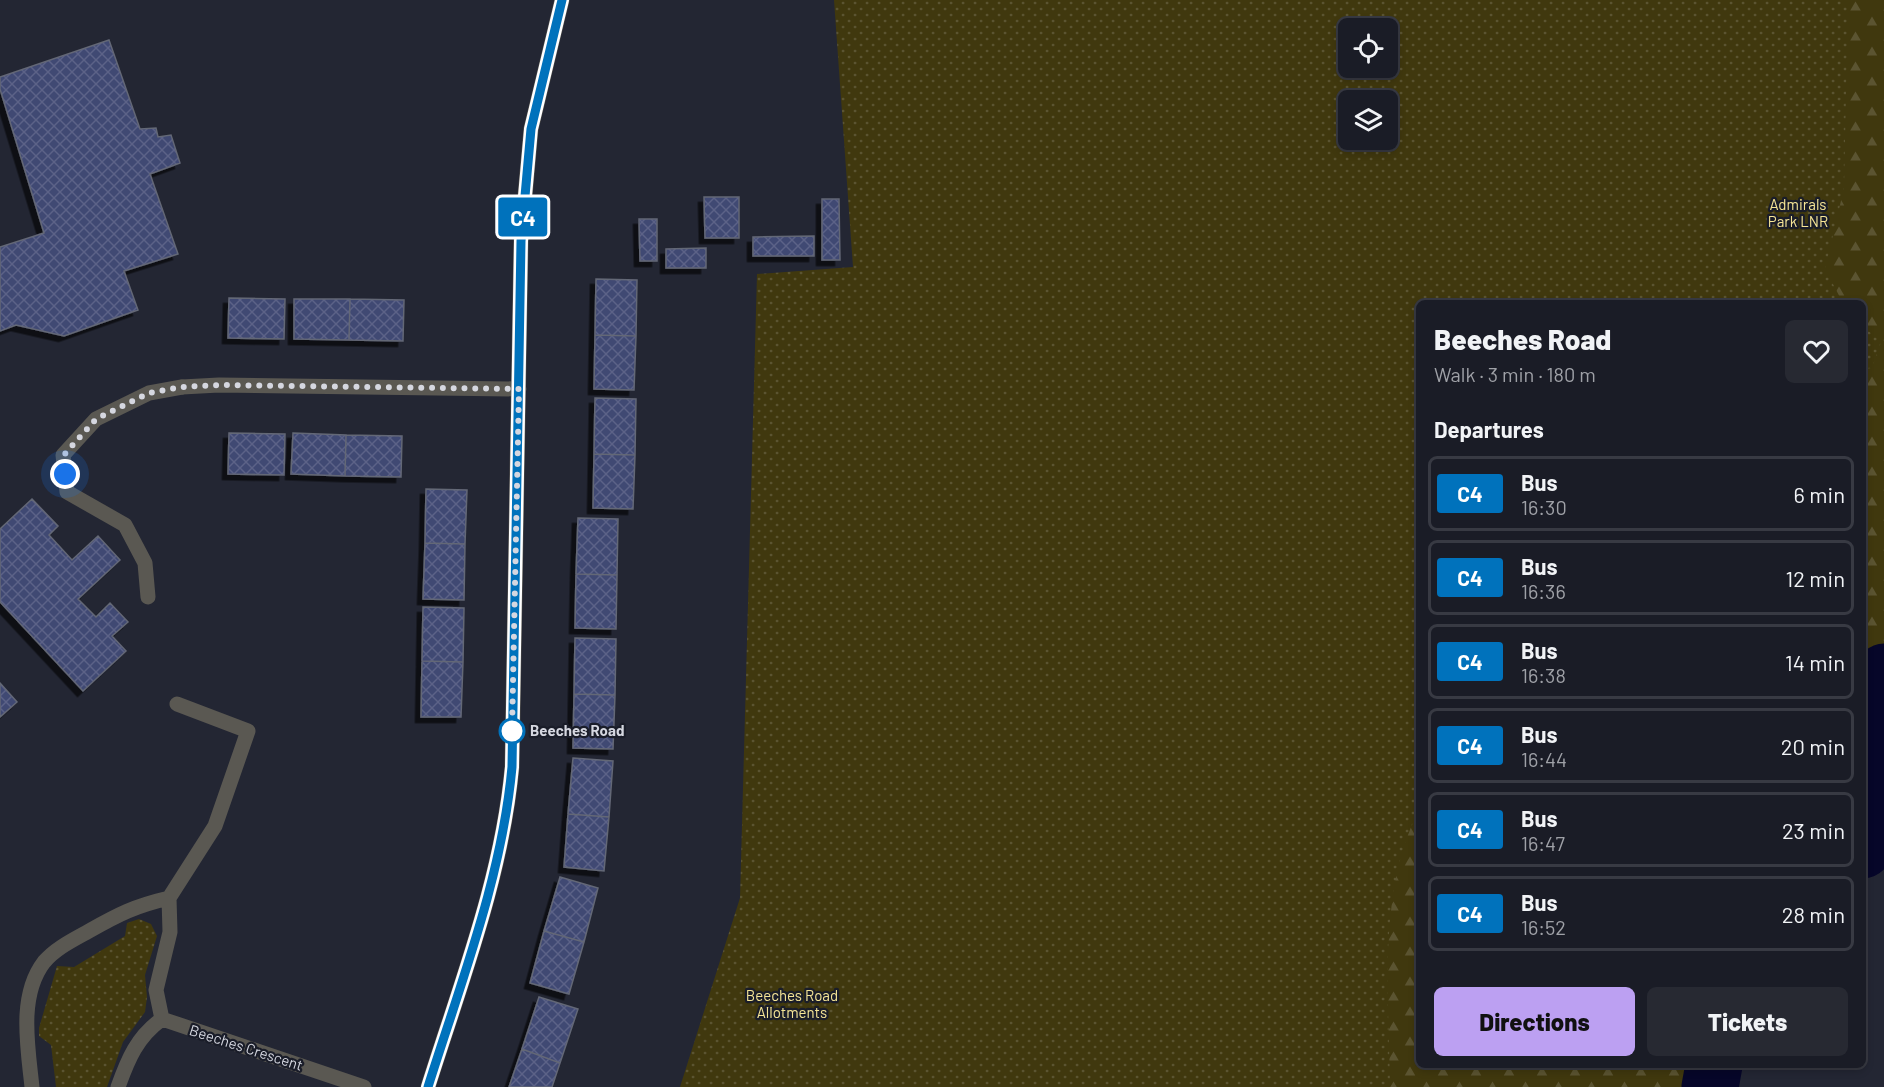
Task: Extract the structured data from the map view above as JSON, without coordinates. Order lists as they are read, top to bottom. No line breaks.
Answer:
{"streets":{"street":["Beeches Crescent"]},"parks":["Admirals Park LNR","Beeches Road Allotments"],"places":["Beeches Road"],"lines":["bus line C4"],"page":{"on_map":"C4","heading":[["Beeches Road","Walk · 3 min · 180 m"],"Departures"],"list":[{"mark":"C4","name":"Bus","note":"16:30","value":"6 min"},{"mark":"C4","name":"Bus","note":"16:36","value":"12 min"},{"mark":"C4","name":"Bus","note":"16:38","value":"14 min"},{"mark":"C4","name":"Bus","note":"16:44","value":"20 min"},{"mark":"C4","name":"Bus","note":"16:47","value":"23 min"},{"mark":"C4","name":"Bus","note":"16:52","value":"28 min"}],"buttons":["Directions","Tickets"]}}
